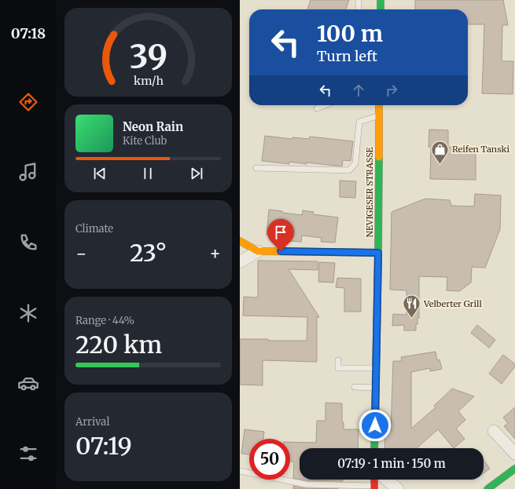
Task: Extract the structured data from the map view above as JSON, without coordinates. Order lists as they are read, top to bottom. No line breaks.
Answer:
{"streets":{"main road":["NEVIGESER STRASSE"]},"places":{"shop":["Reifen Tanski"],"restaurant":["Velberter Grill"]},"page":{"tabs":"07:18","turn":["100 m","Turn left"],"song":["Neon Rain","Kite Club"],"tile":["Climate",["Range · 44%","220 km"],["Arrival","07:19"]],"heat":["−","23°","+"],"limit":"50","trip":"07:19 · 1 min · 150 m","gauge":["39","km/h"]}}
